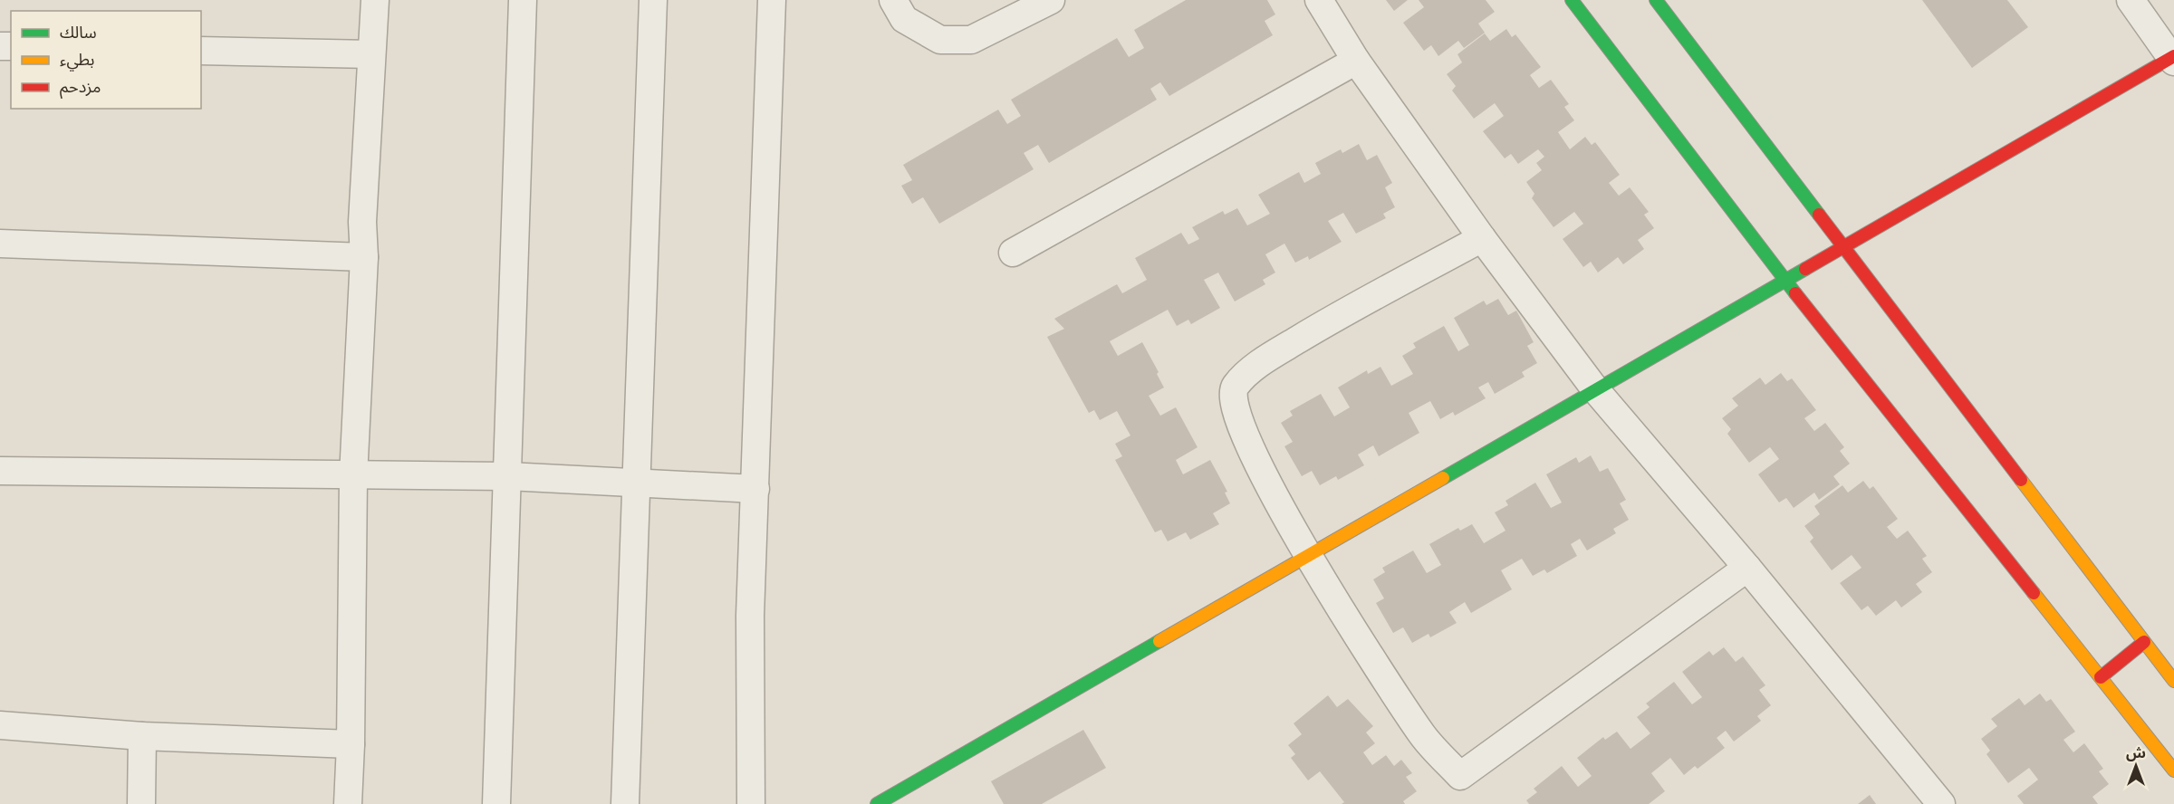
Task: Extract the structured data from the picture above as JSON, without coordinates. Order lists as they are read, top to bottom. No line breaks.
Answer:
{"legend":["سالك","بطيء","مزدحم"],"north":"top"}
